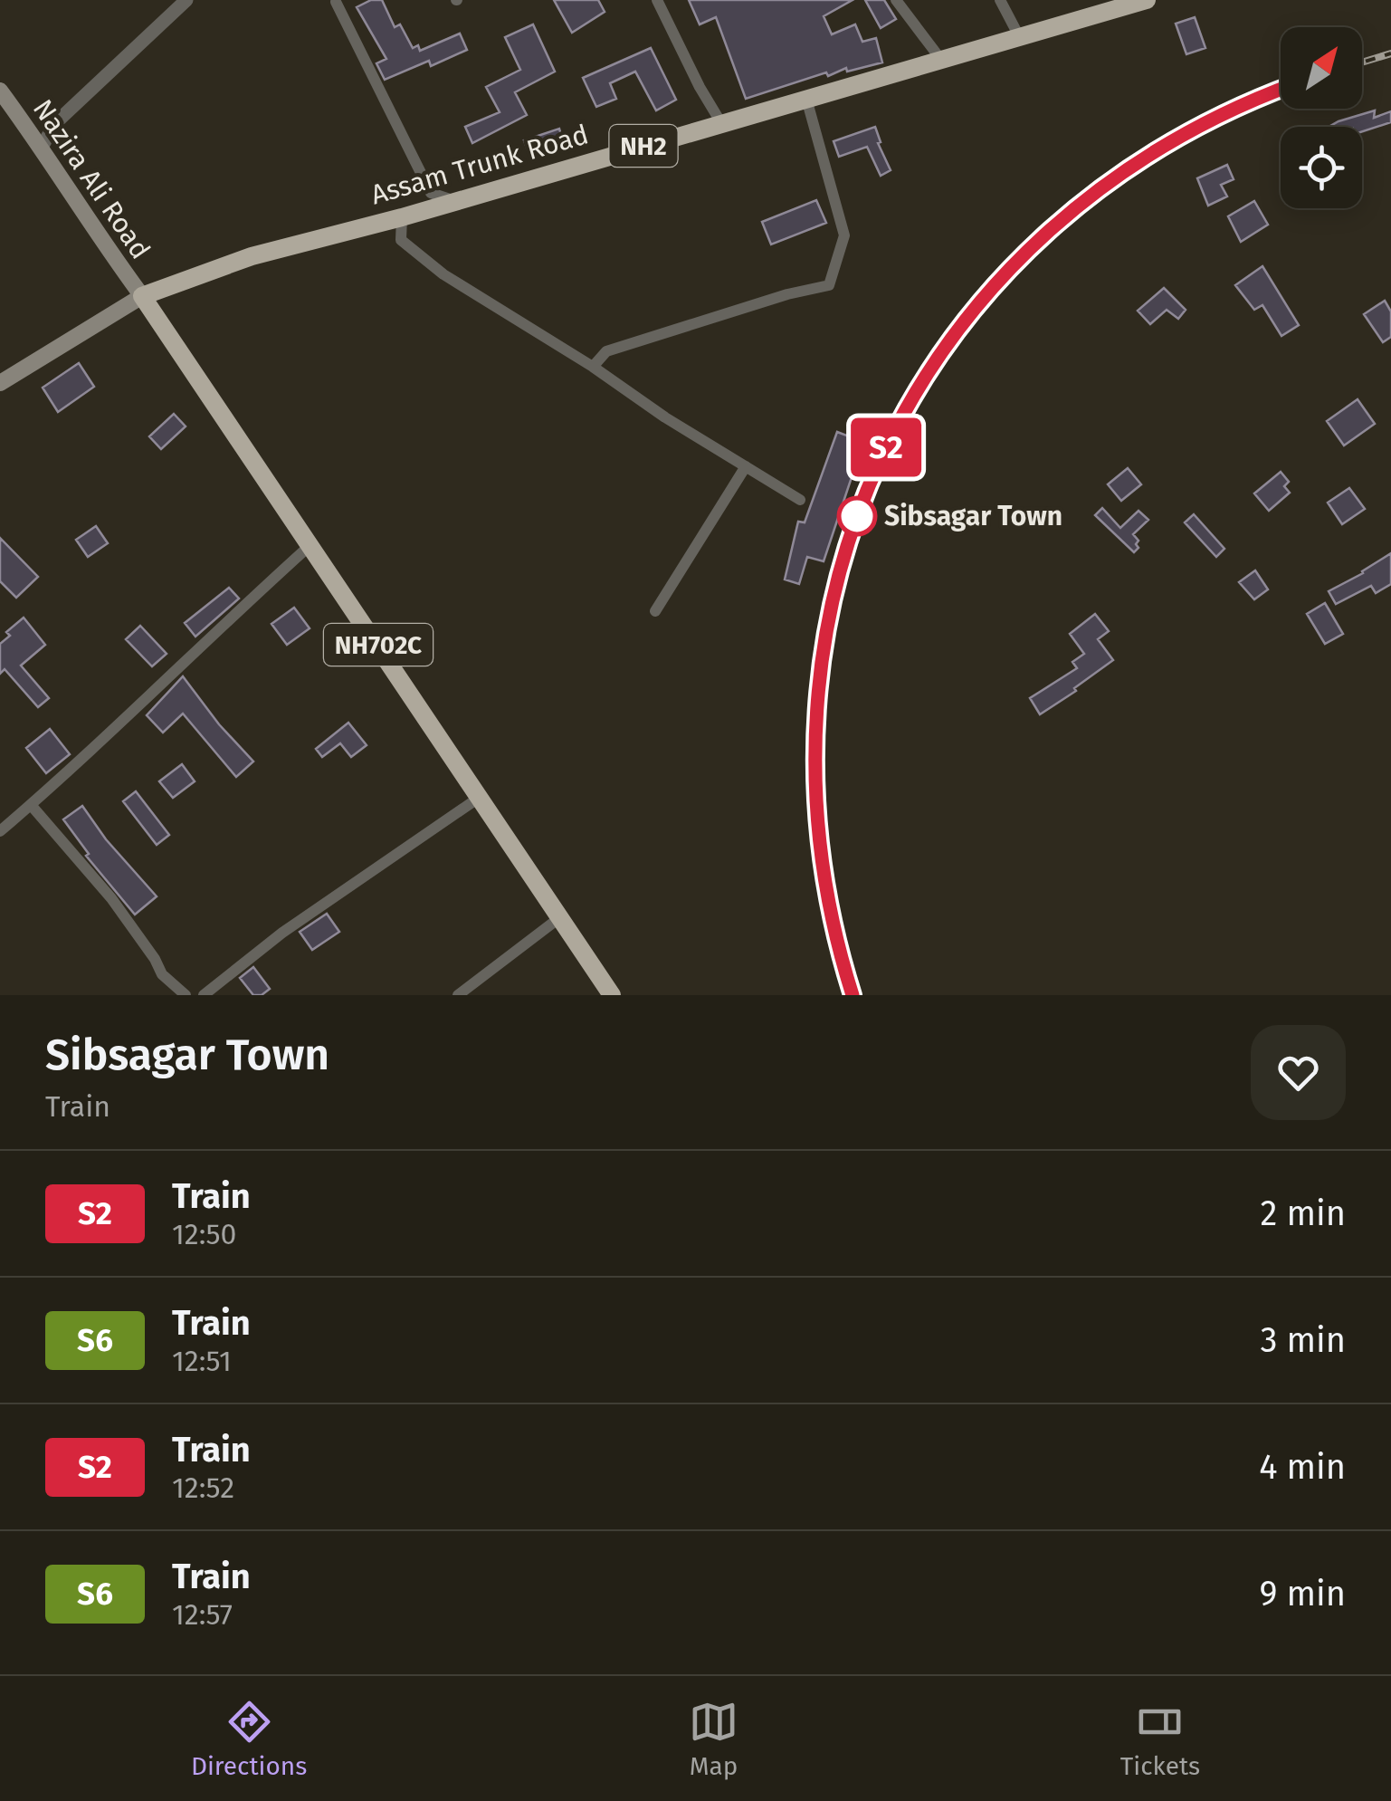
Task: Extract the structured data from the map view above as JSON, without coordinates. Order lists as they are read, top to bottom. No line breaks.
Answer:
{"streets":{"highway":["NH2","Assam Trunk Road","NH702C"],"main road":["Nazira Ali Road"]},"crossings":[["Assam Trunk Road","Nazira Ali Road"],["Assam Trunk Road","NH702C"],["Nazira Ali Road","NH702C"]],"places":["Sibsagar Town"],"north":"top right","page":{"on_map":"S2","heading":["Sibsagar Town","Train"],"list":[{"mark":"S2","name":"Train","note":"12:50","value":"2 min"},{"mark":"S6","name":"Train","note":"12:51","value":"3 min"},{"mark":"S2","name":"Train","note":"12:52","value":"4 min"},{"mark":"S6","name":"Train","note":"12:57","value":"9 min"}],"tabs":["Directions","Map","Tickets"]}}
